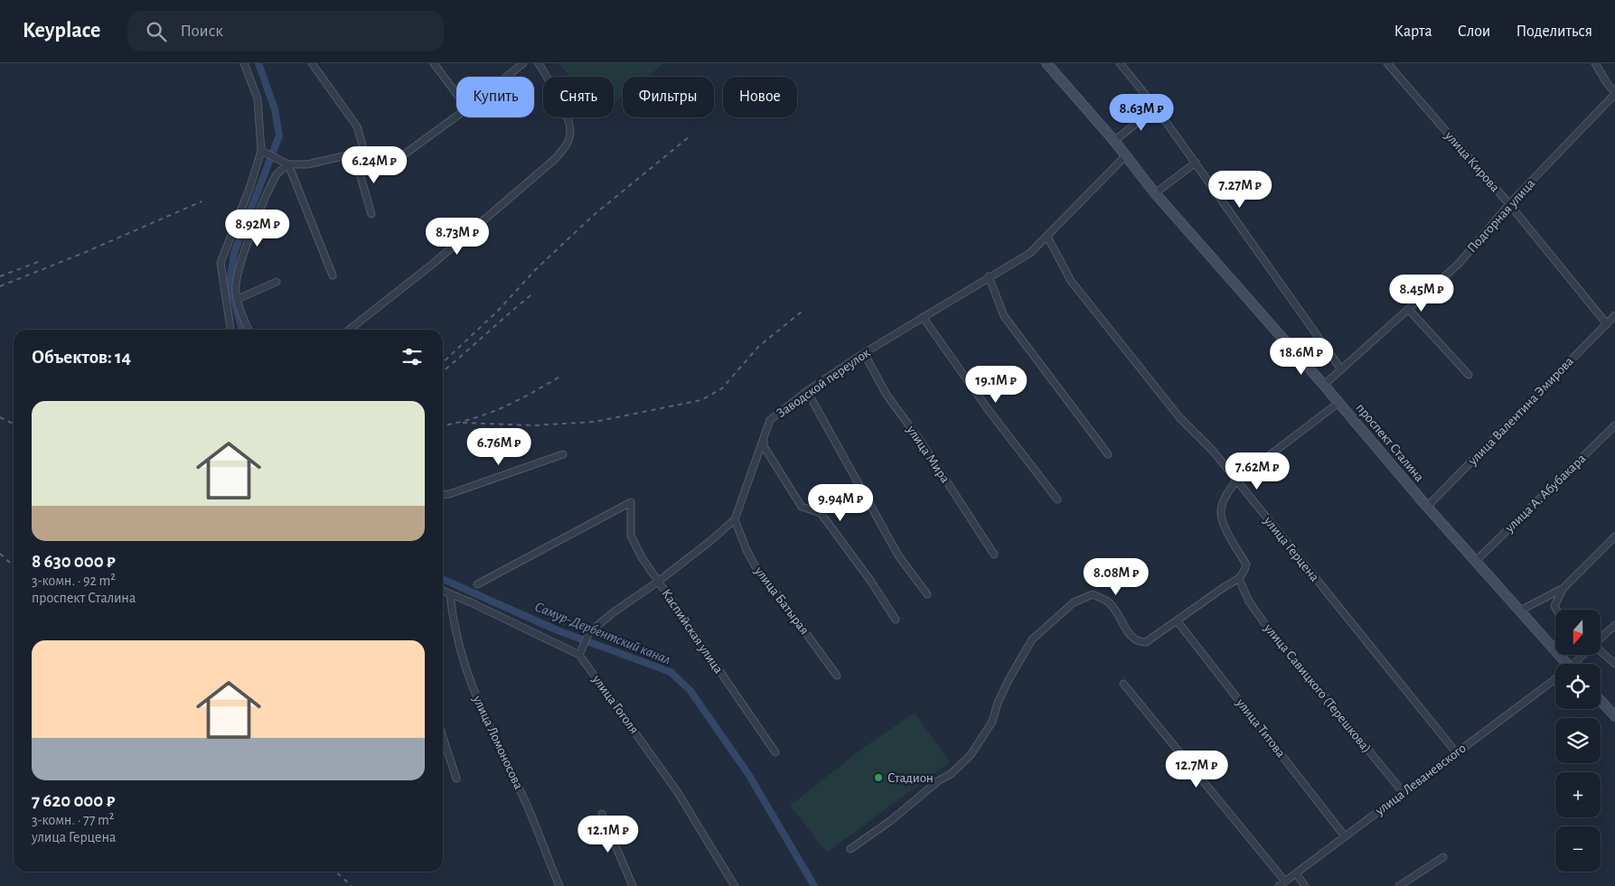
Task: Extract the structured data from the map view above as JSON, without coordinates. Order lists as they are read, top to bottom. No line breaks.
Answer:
{"streets":{"street":["улица Кирова","Подгорная улица","Заводской переулок","улица Валентина Эмирова","проспект Сталина","улица Мира","улица А. Абубакара","улица Герцена","улица Батырая","Каспийская улица","улица Савицкого (Терешкова)","улица Гоголя","улица Титова","улица Ломоносова","улица Леваневского"]},"crossings":[["улица Кирова","Подгорная улица"],["улица Кирова","улица Валентина Эмирова"],["Подгорная улица","проспект Сталина"],["Заводской переулок","проспект Сталина"],["Заводской переулок","улица Мира"],["Заводской переулок","улица Герцена"],["Заводской переулок","улица Батырая"],["Заводской переулок","Каспийская улица"],["Заводской переулок","улица Гоголя"],["улица Валентина Эмирова","проспект Сталина"],["проспект Сталина","улица А. Абубакара"],["улица Герцена","улица Леваневского"],["улица Савицкого (Терешкова)","улица Леваневского"],["улица Гоголя","улица Ломоносова"],["улица Титова","улица Леваневского"]],"water":["Самур-Дербентский канал"],"places":["Стадион"],"north":"bottom","page":{"header":"Keyplace","search":"Поиск","nav":["Карта","Слои","Поделиться"],"chip":["Купить","Снять","Фильтры","Новое"],"price":["8.63M ₽","6.24M ₽","7.27M ₽","8.92M ₽","8.73M ₽","8.45M ₽","18.6M ₽","19.1M ₽","6.76M ₽","7.62M ₽","9.94M ₽","8.08M ₽","12.7M ₽","12.1M ₽"],"heading":"Объектов: 14","list":[{"name":"8 630 000 ₽","note":"3-комн. · 92 m² · проспект Сталина"},{"name":"7 620 000 ₽","note":"3-комн. · 77 m² · улица Герцена"}],"map_buttons":["+","−"]}}
